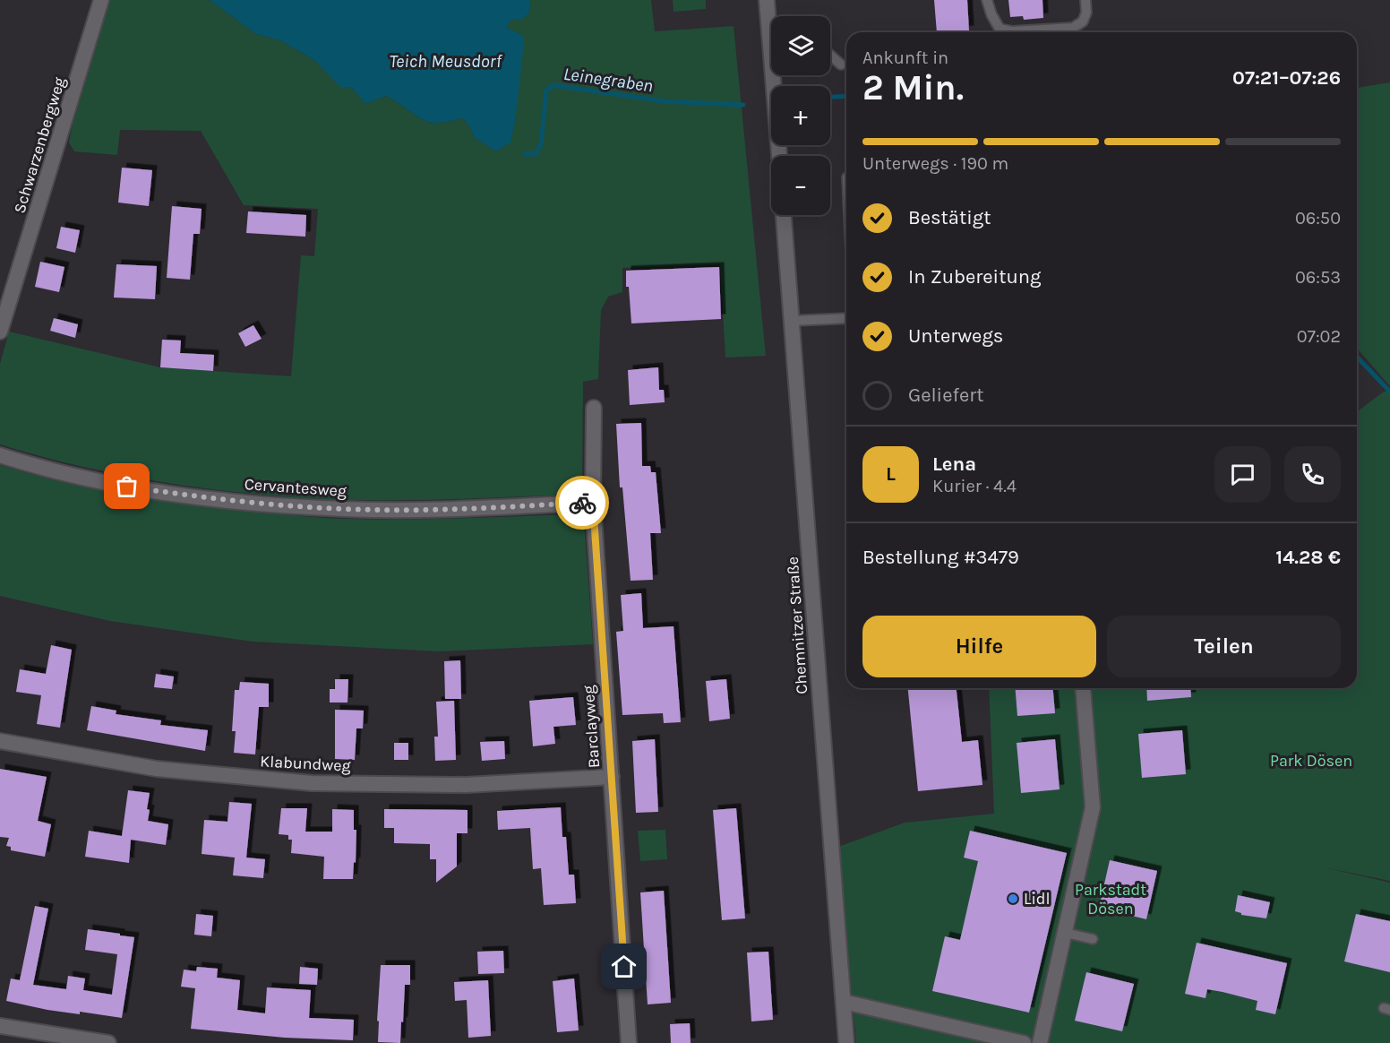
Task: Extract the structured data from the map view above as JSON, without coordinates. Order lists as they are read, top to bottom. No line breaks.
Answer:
{"streets":{"street":["Schwarzenbergweg","Cervantesweg","Chemnitzer Straße","Barclayweg","Klabundweg"]},"crossings":[["Cervantesweg","Barclayweg"],["Barclayweg","Klabundweg"]],"water":["Teich Meusdorf","Leinegraben"],"parks":["Park Dösen","Parkstadt Dösen"],"places":["Lidl"],"page":{"map_buttons":["+","−"],"heading":["2 Min.","Ankunft in","07:21–07:26"],"panel":["Lena","Kurier · 4.4","Bestellung #3479","14.28 €"],"bar":"Unterwegs · 190 m","list":[["Bestätigt","06:50"],["In Zubereitung","06:53"],["Unterwegs","07:02"],"Geliefert"],"round":"L","buttons":["Hilfe","Teilen"]}}
